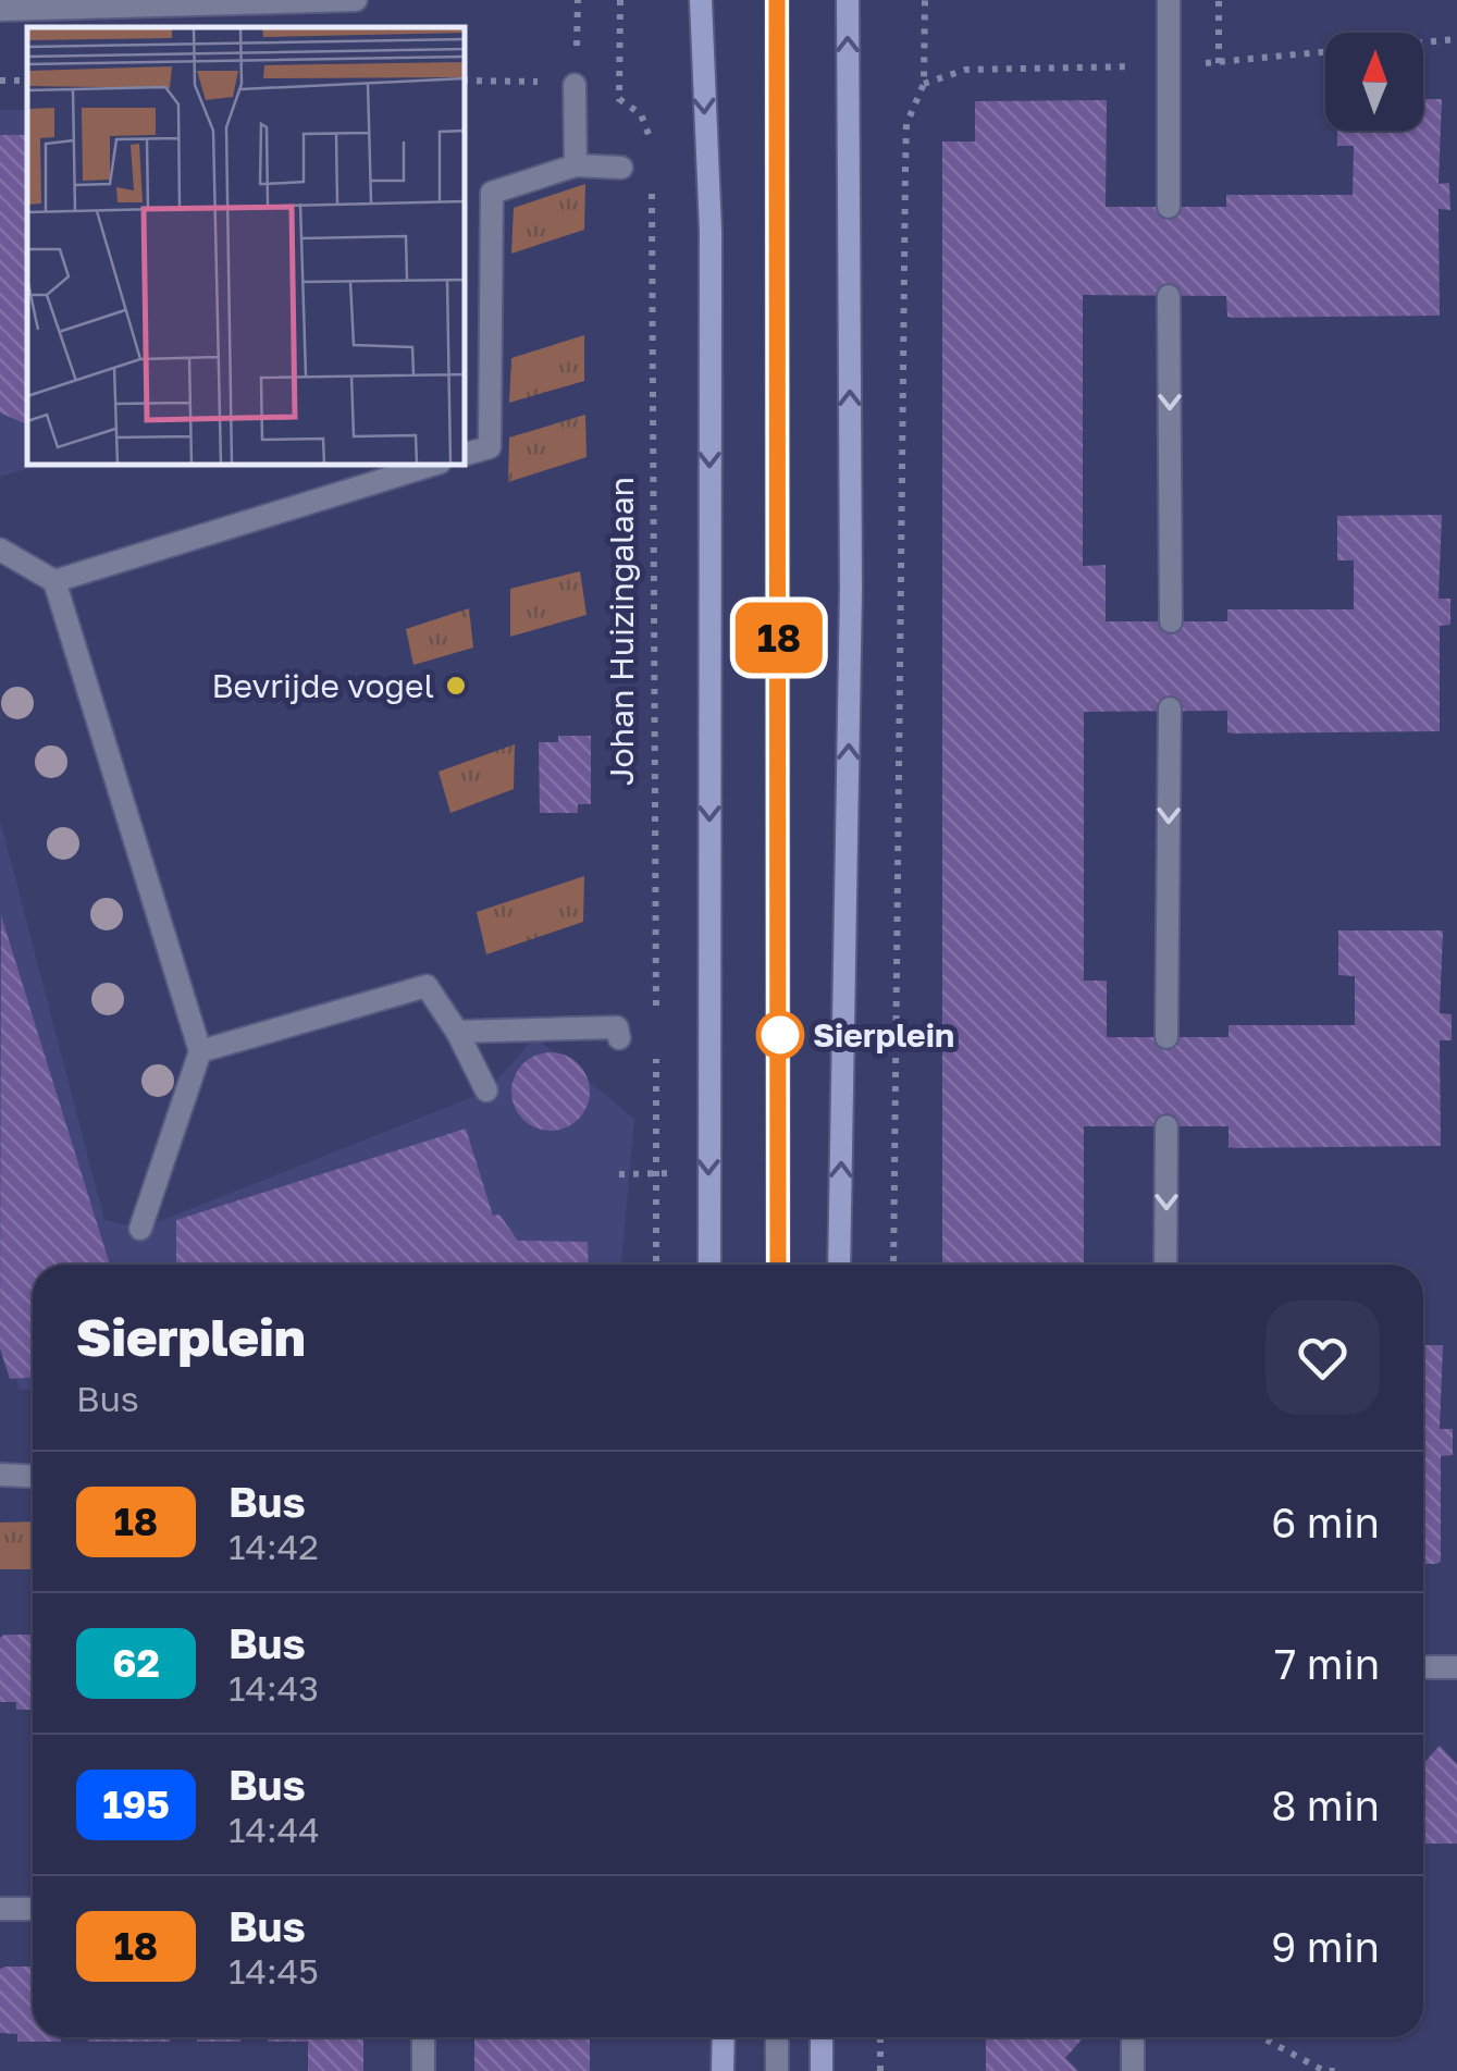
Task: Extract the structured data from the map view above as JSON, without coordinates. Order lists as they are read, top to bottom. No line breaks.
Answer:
{"streets":{"path":["Johan Huizingalaan"]},"places":["Bevrijde vogel","Sierplein"],"lines":["bus line 18"],"north":"top","page":{"on_map":"18","heading":["Sierplein","Bus"],"list":[{"mark":"18","name":"Bus","note":"14:42","value":"6 min"},{"mark":"62","name":"Bus","note":"14:43","value":"7 min"},{"mark":"195","name":"Bus","note":"14:44","value":"8 min"},{"mark":"18","name":"Bus","note":"14:45","value":"9 min"}]}}
